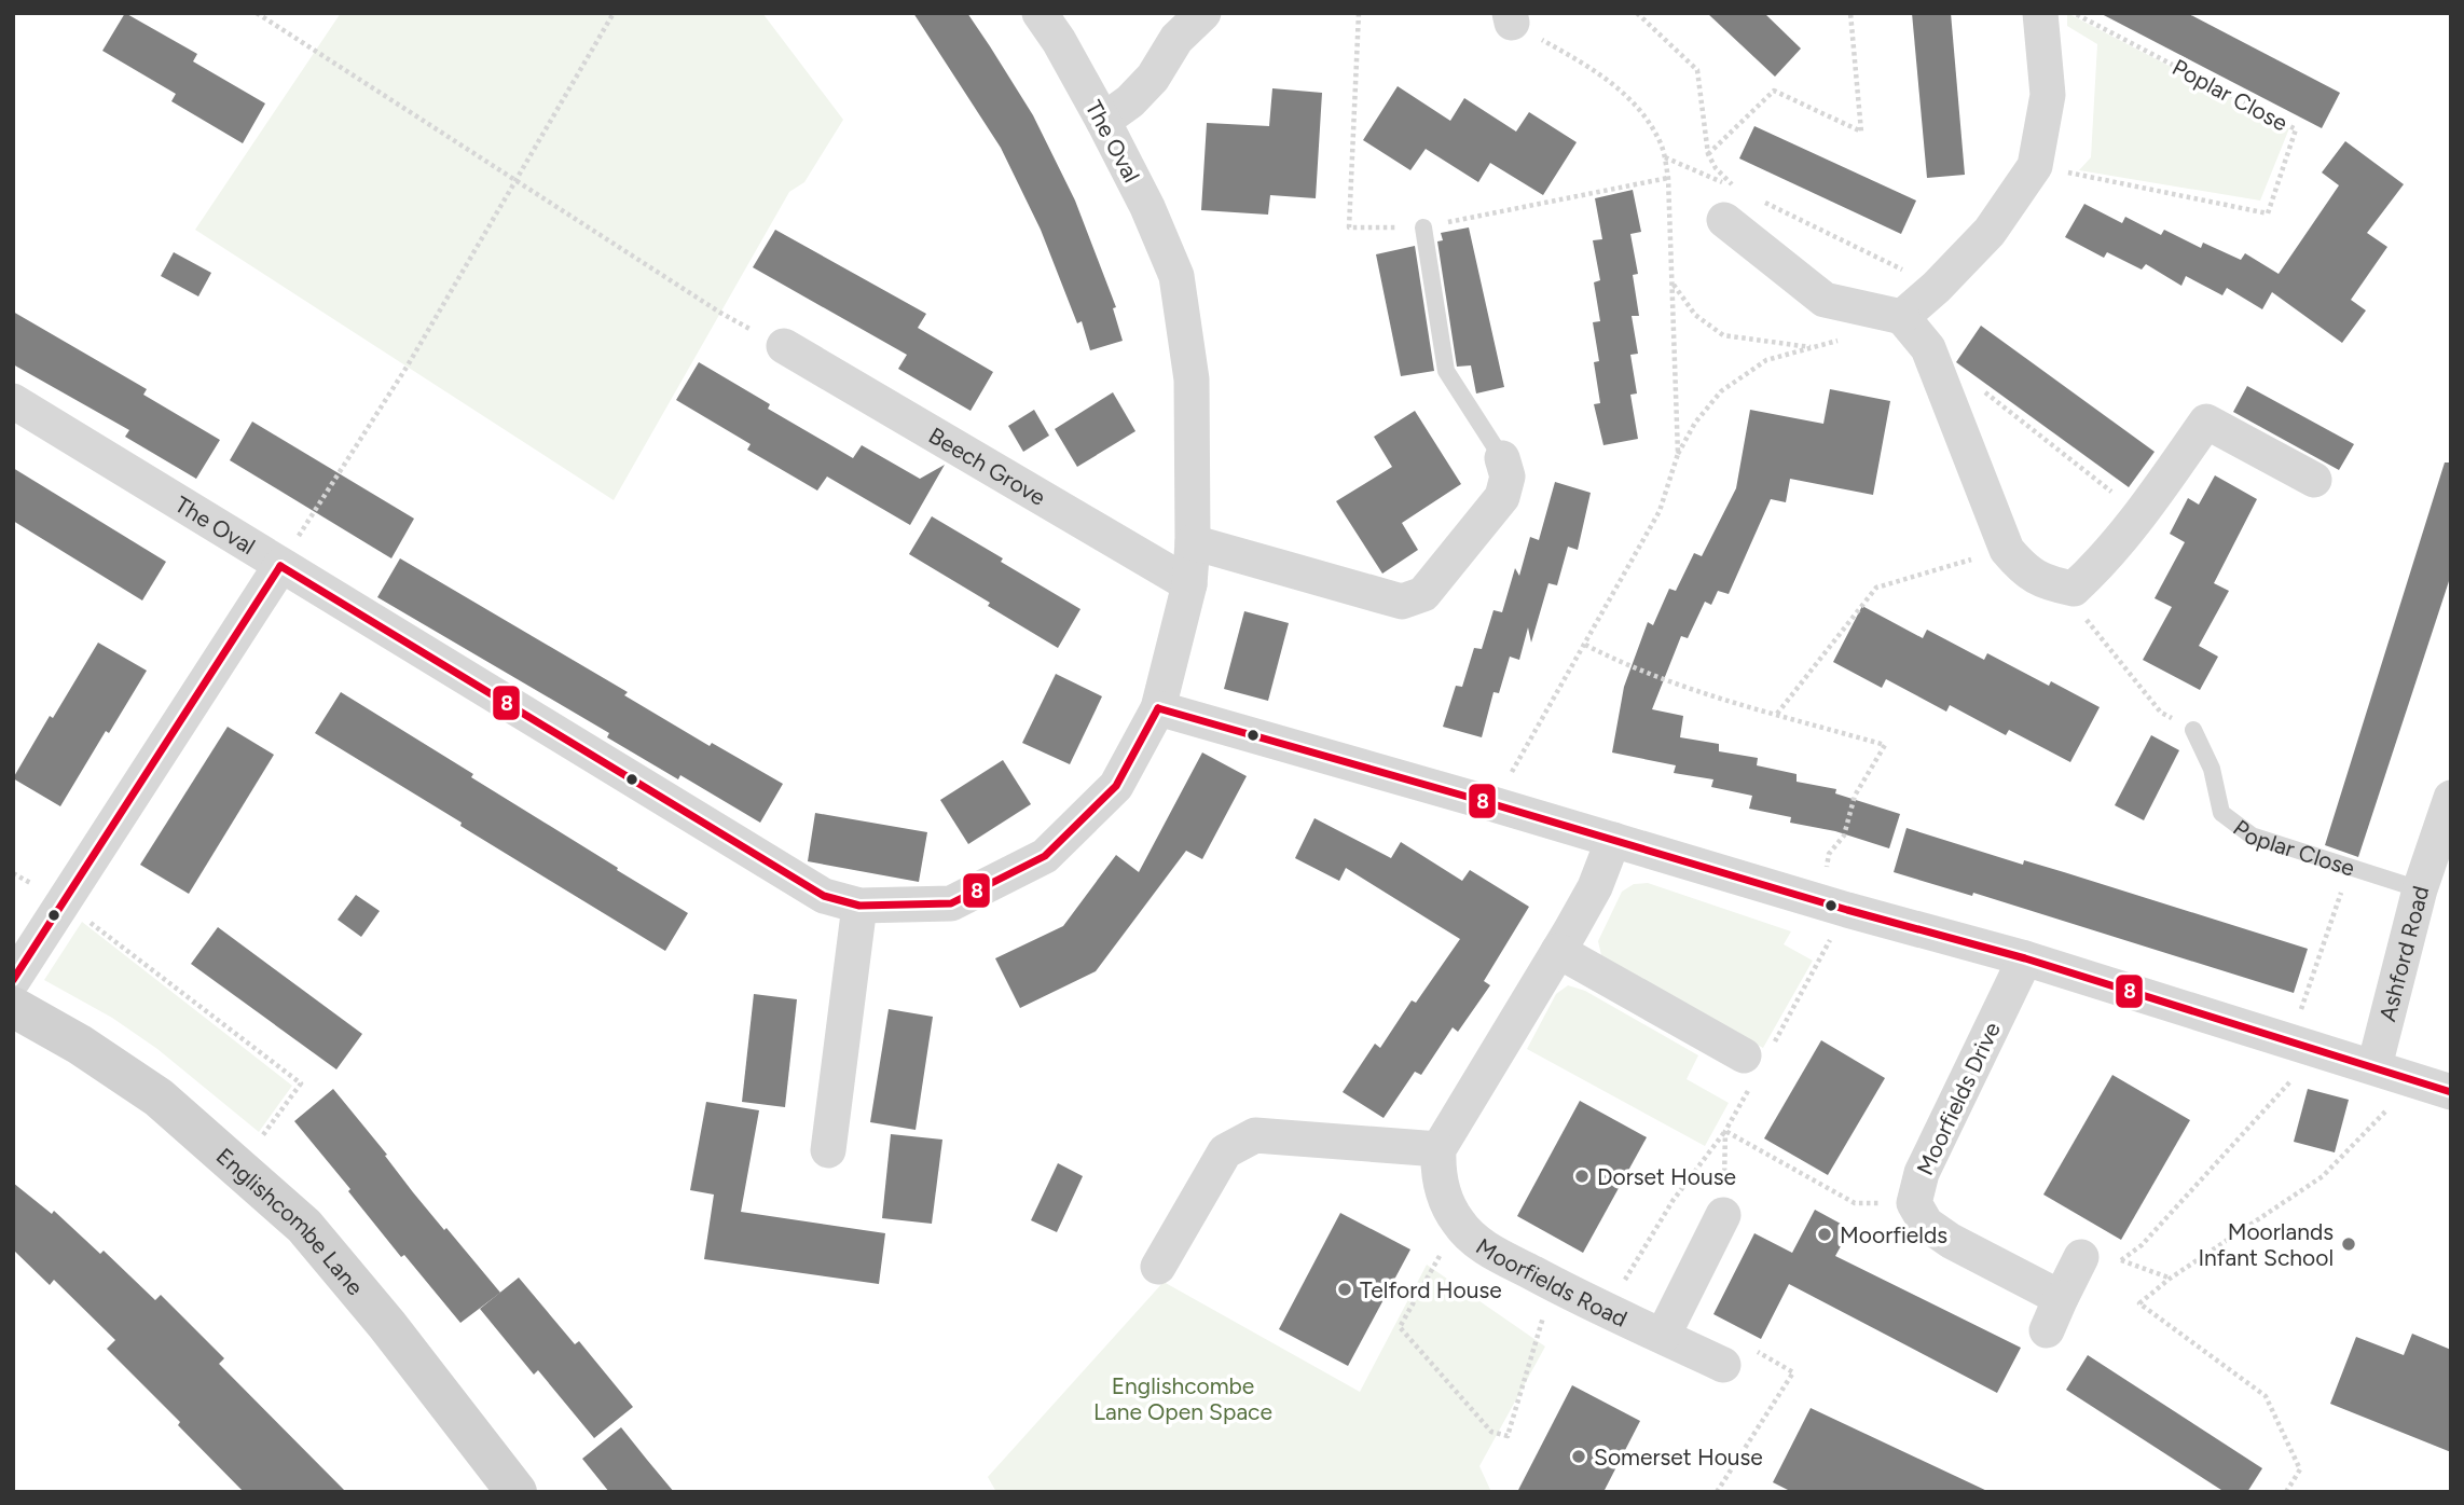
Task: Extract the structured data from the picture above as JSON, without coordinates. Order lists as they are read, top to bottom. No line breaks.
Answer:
{"streets":{"street":["The Oval","Beech Grove","Ashford Road","Moorfields Drive","Englishcombe Lane","Moorfields Road"],"lane":["Poplar Close"]},"crossings":[["Poplar Close","Ashford Road"],["The Oval","Beech Grove"]],"parks":["Englishcombe Lane Open Space"],"places":["Dorset House","Moorfields","Moorlands Infant School","Telford House","Somerset House"],"lines":["transit line 8"]}
